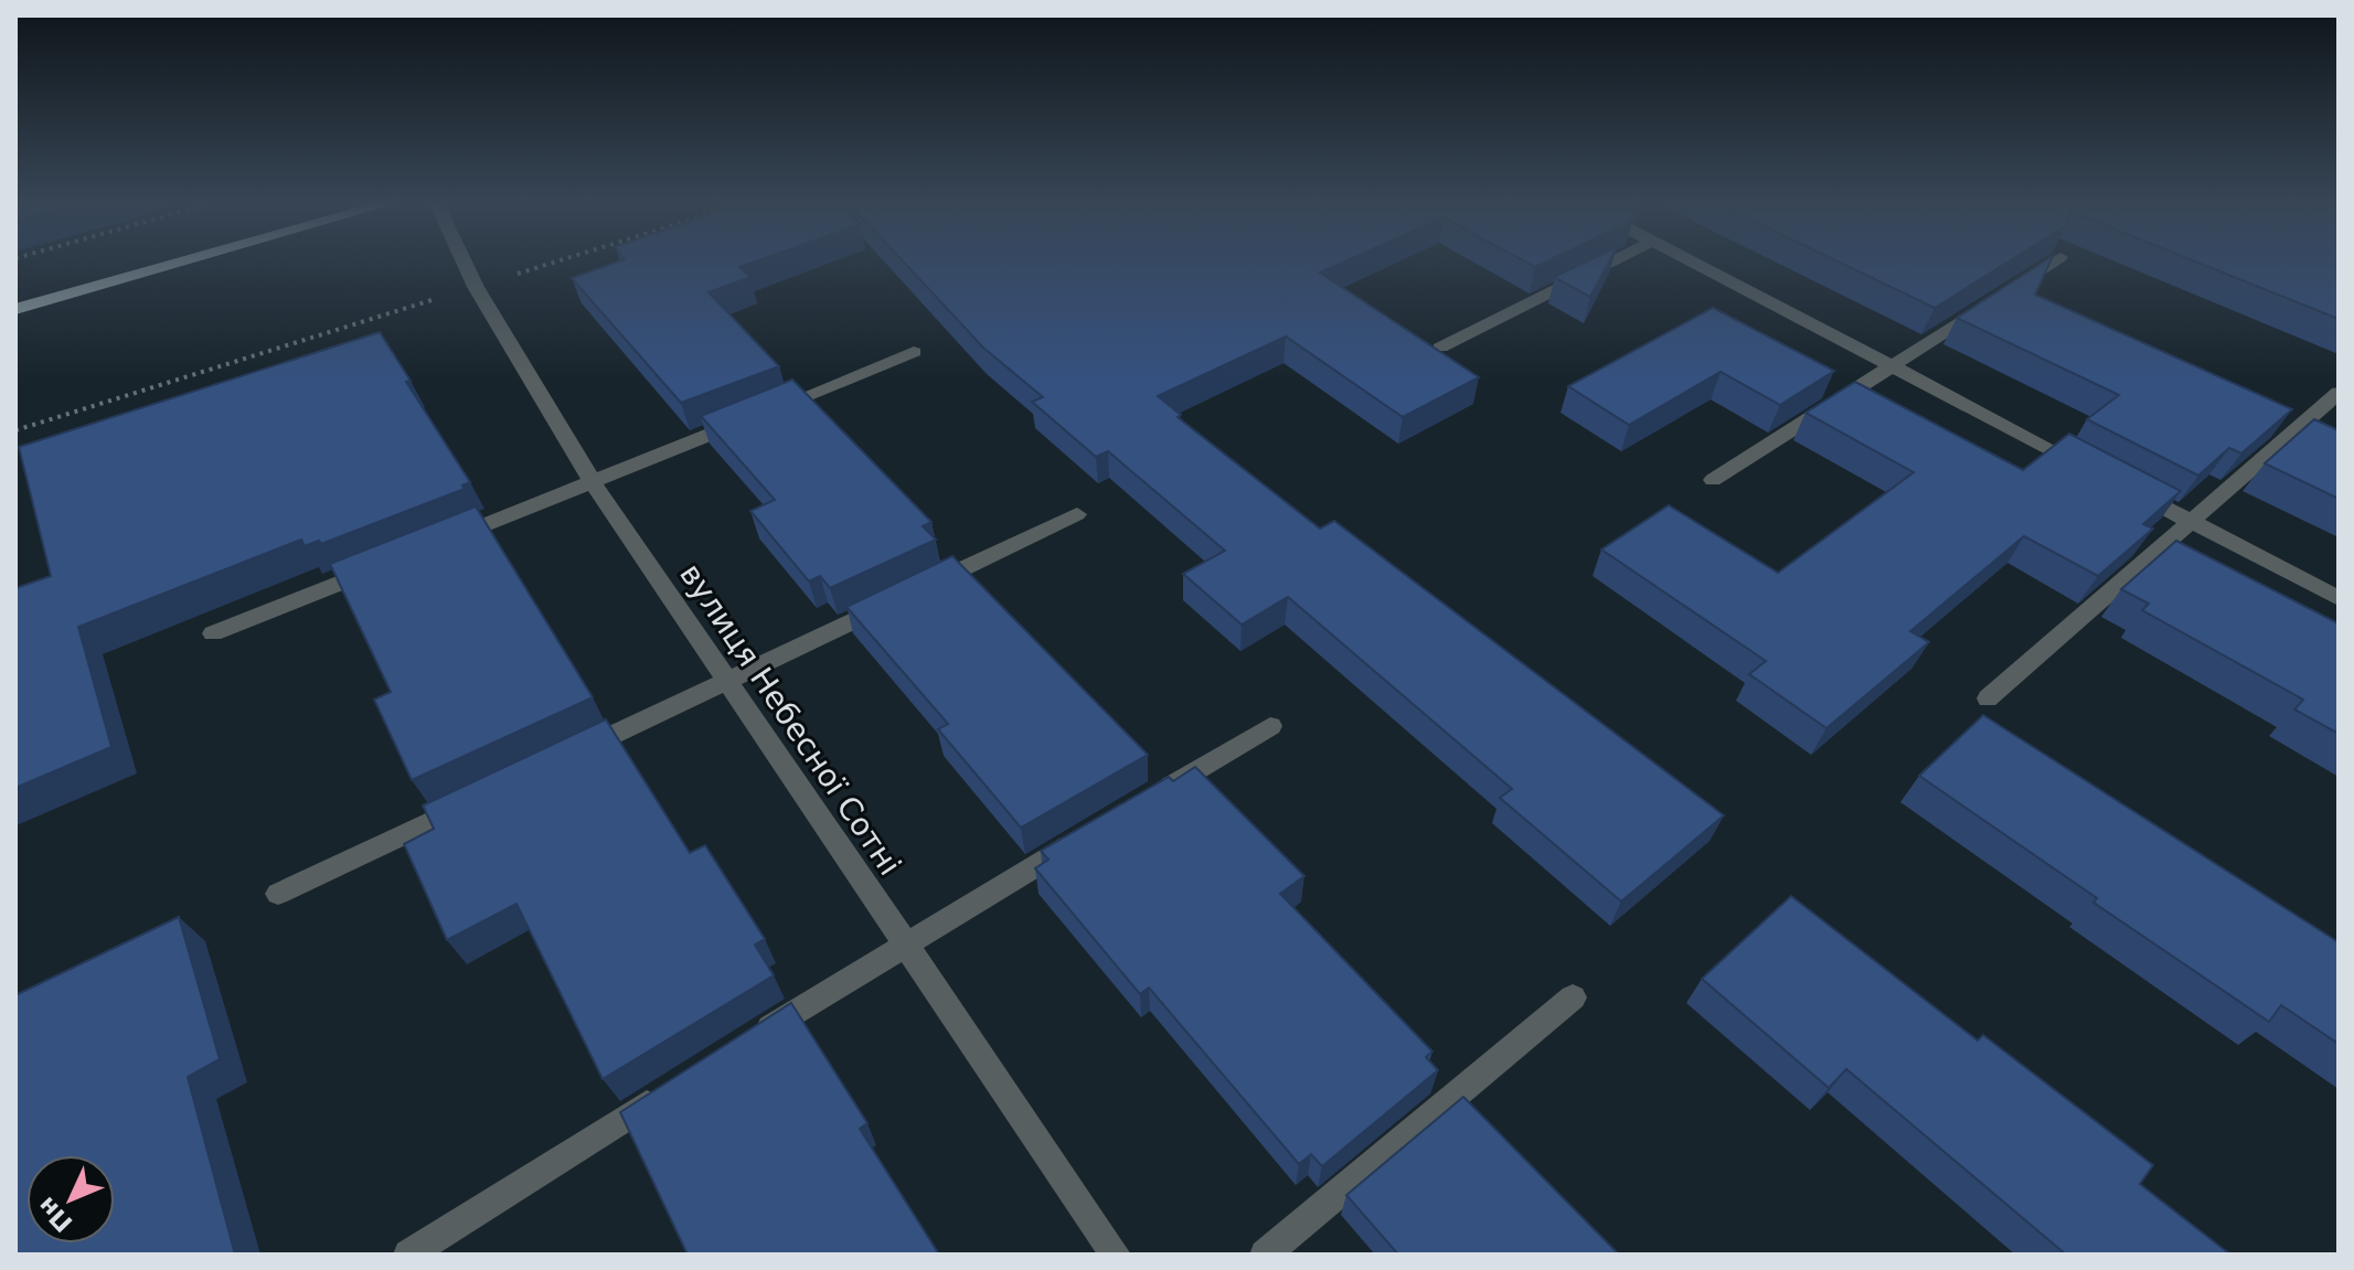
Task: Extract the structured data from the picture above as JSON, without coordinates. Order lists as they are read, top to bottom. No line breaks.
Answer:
{"streets":{"street":["вулиця Небесної Сотні"]},"north":"bottom left"}
